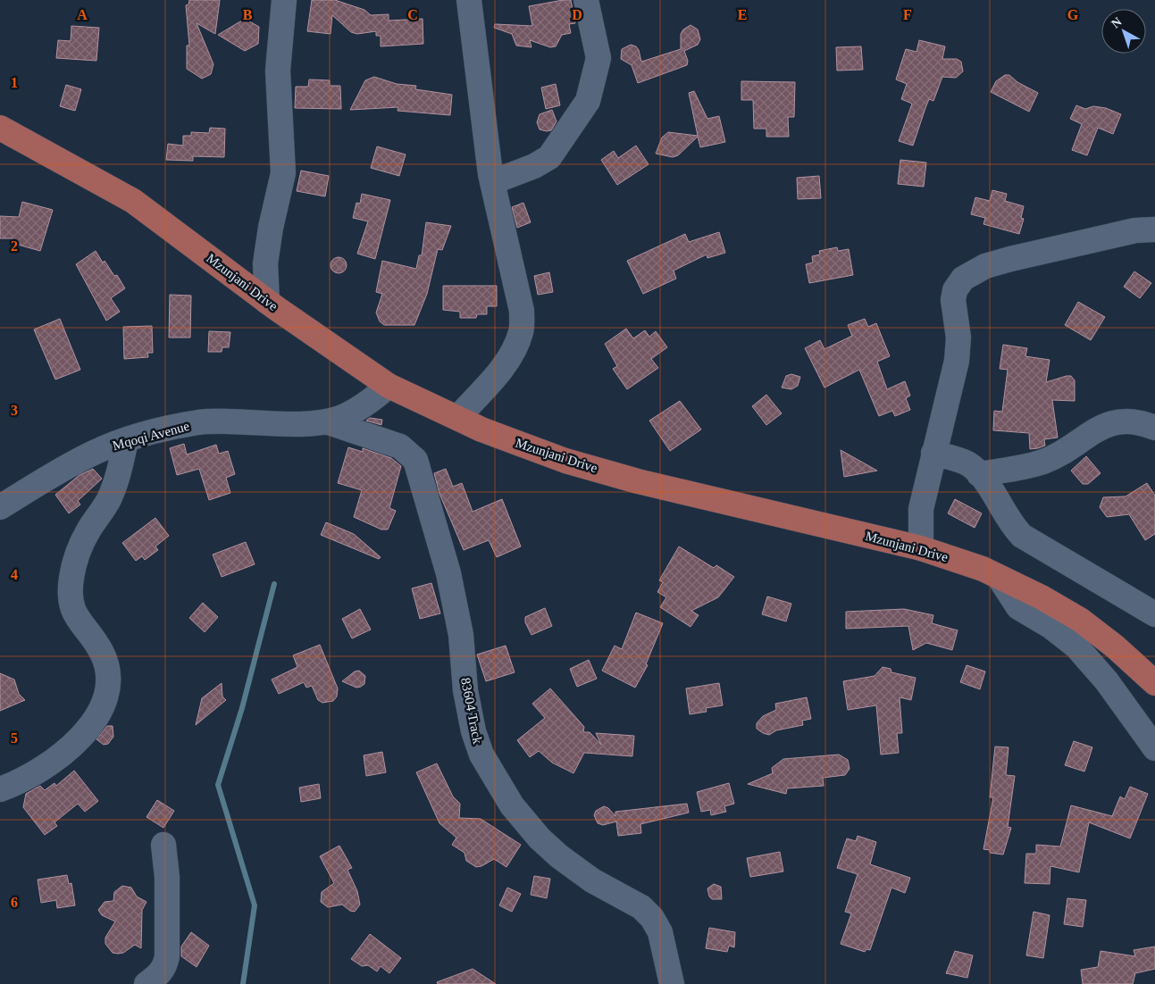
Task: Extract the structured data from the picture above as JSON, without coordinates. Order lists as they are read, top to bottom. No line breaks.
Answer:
{"streets":{"main road":["Mzunjani Drive"],"street":["Mqoqi Avenue","83604 Track"]},"crossings":[["Mzunjani Drive","Mqoqi Avenue"],["Mqoqi Avenue","83604 Track"]],"north":"top left","grid":{"columns":["A","B","C","D","E","F","G"],"rows":["1","2","3","4","5","6"]}}
